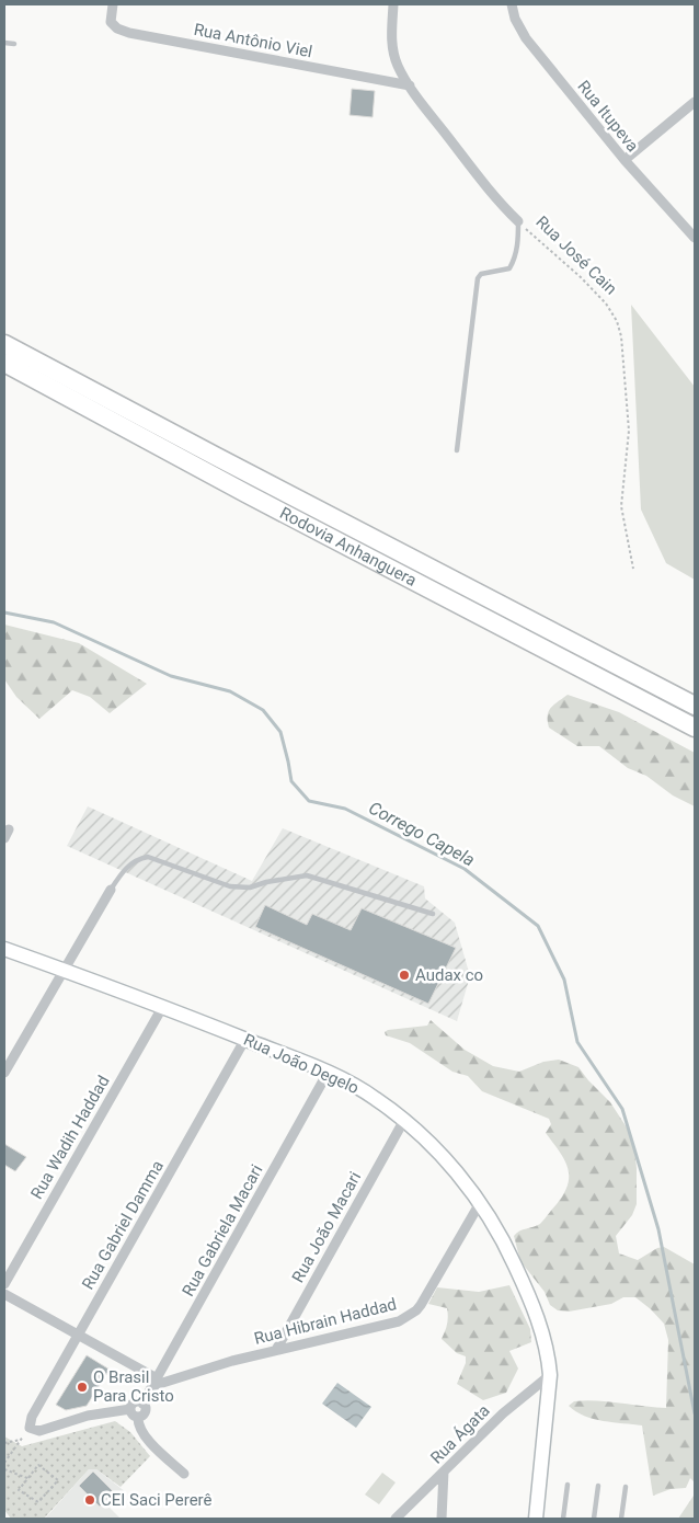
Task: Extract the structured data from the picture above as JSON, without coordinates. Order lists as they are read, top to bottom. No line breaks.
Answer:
{"streets":{"highway":["Rodovia Anhanguera"],"street":["Rua Antônio Viel","Rua Itupeva","Rua José Cain","Rua João Degelo","Rua Wadih Haddad","Rua Gabriel Damma","Rua João Macari","Rua Gabriela Macari","Rua Hibrain Haddad","Rua Ágata"]},"crossings":[["Rua Antônio Viel","Rua José Cain"],["Rua João Degelo","Rua Wadih Haddad"],["Rua João Degelo","Rua Gabriel Damma"],["Rua João Degelo","Rua João Macari"],["Rua João Degelo","Rua Gabriela Macari"],["Rua João Degelo","Rua Hibrain Haddad"],["Rua João Degelo","Rua Ágata"],["Rua João Macari","Rua Hibrain Haddad"],["Rua Gabriela Macari","Rua Hibrain Haddad"]],"water":["Corrego Capela"],"places":["Audax co","O Brasil Para Cristo","CEI Saci Pererê"]}
